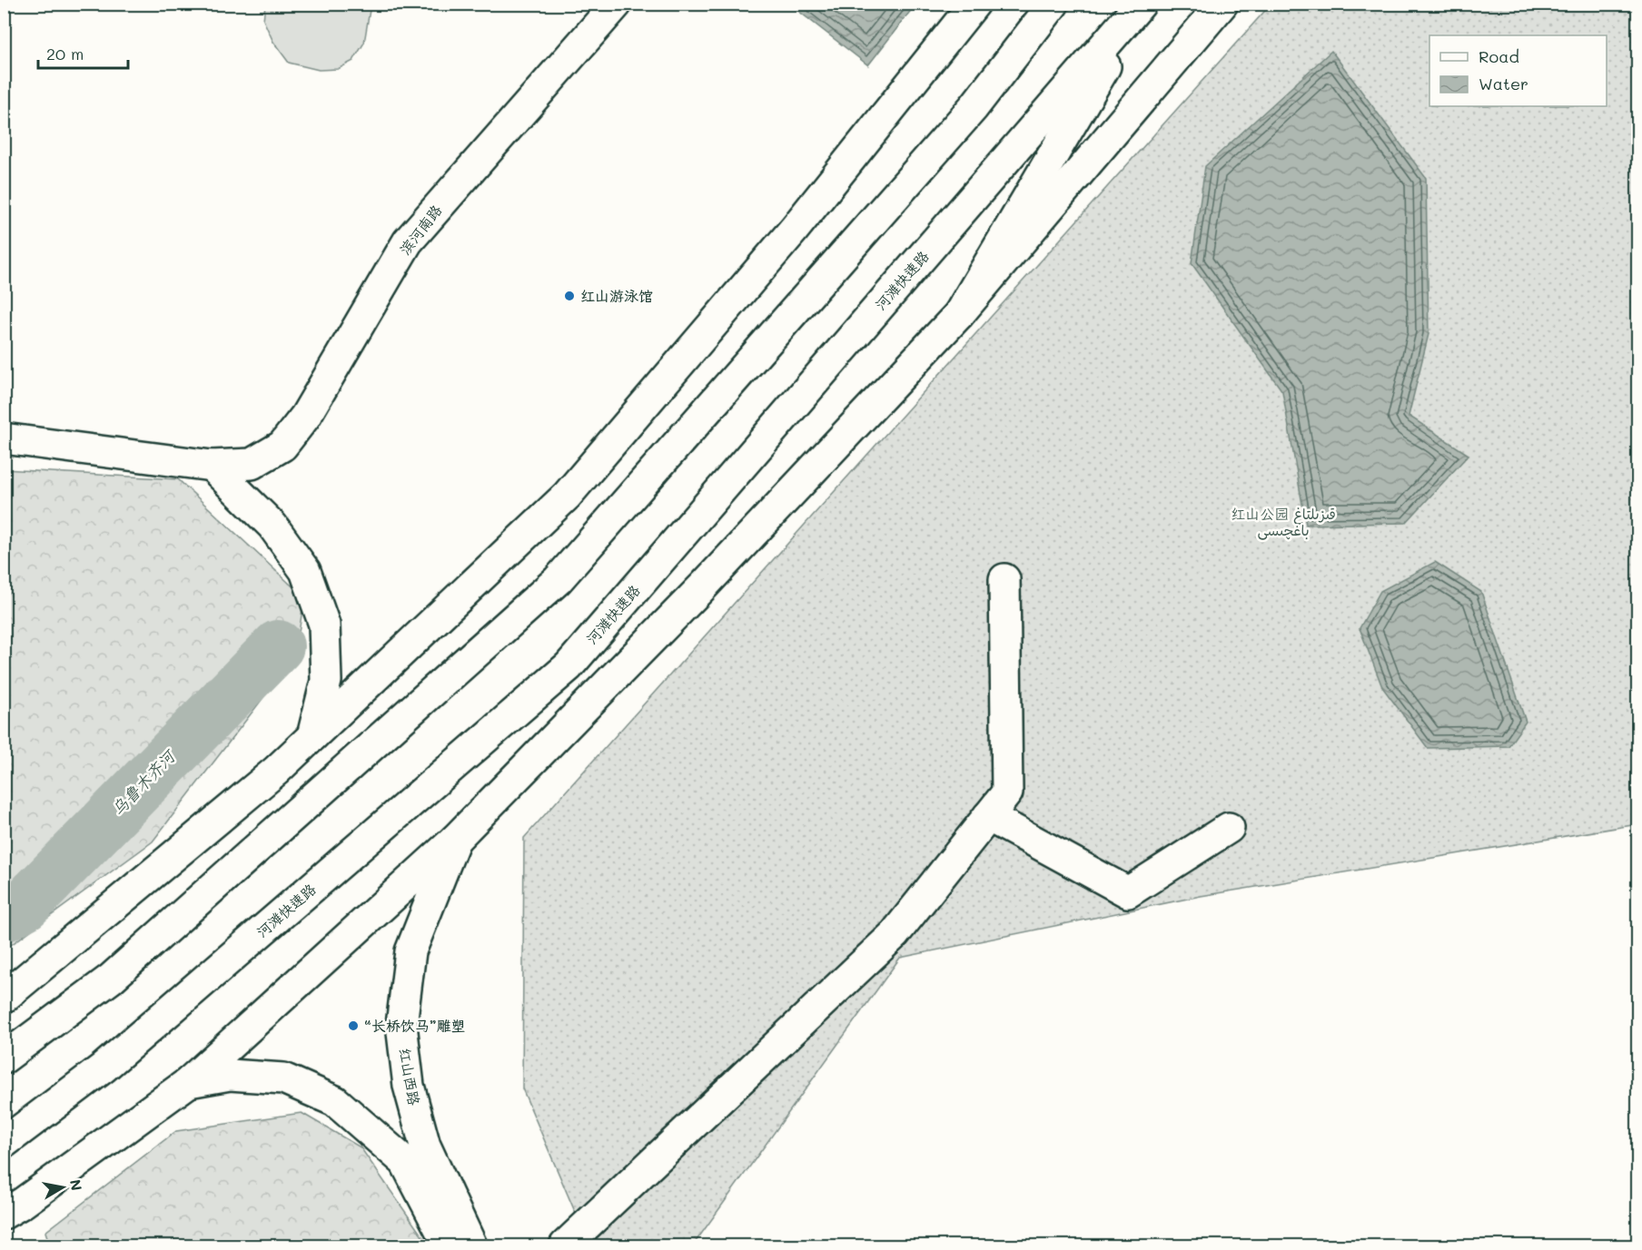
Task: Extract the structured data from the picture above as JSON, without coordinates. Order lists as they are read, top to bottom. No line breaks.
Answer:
{"streets":{"main road":["滨河南路","河滩快速路","红山西路"]},"water":["乌鲁木齐河"],"parks":["红山公园 قىزىلتاغ باغچىسى"],"places":["红山游泳馆","“长桥饮马”雕塑"],"legend":["Road","Water"],"scale_bar":"20 m","north":"right"}
